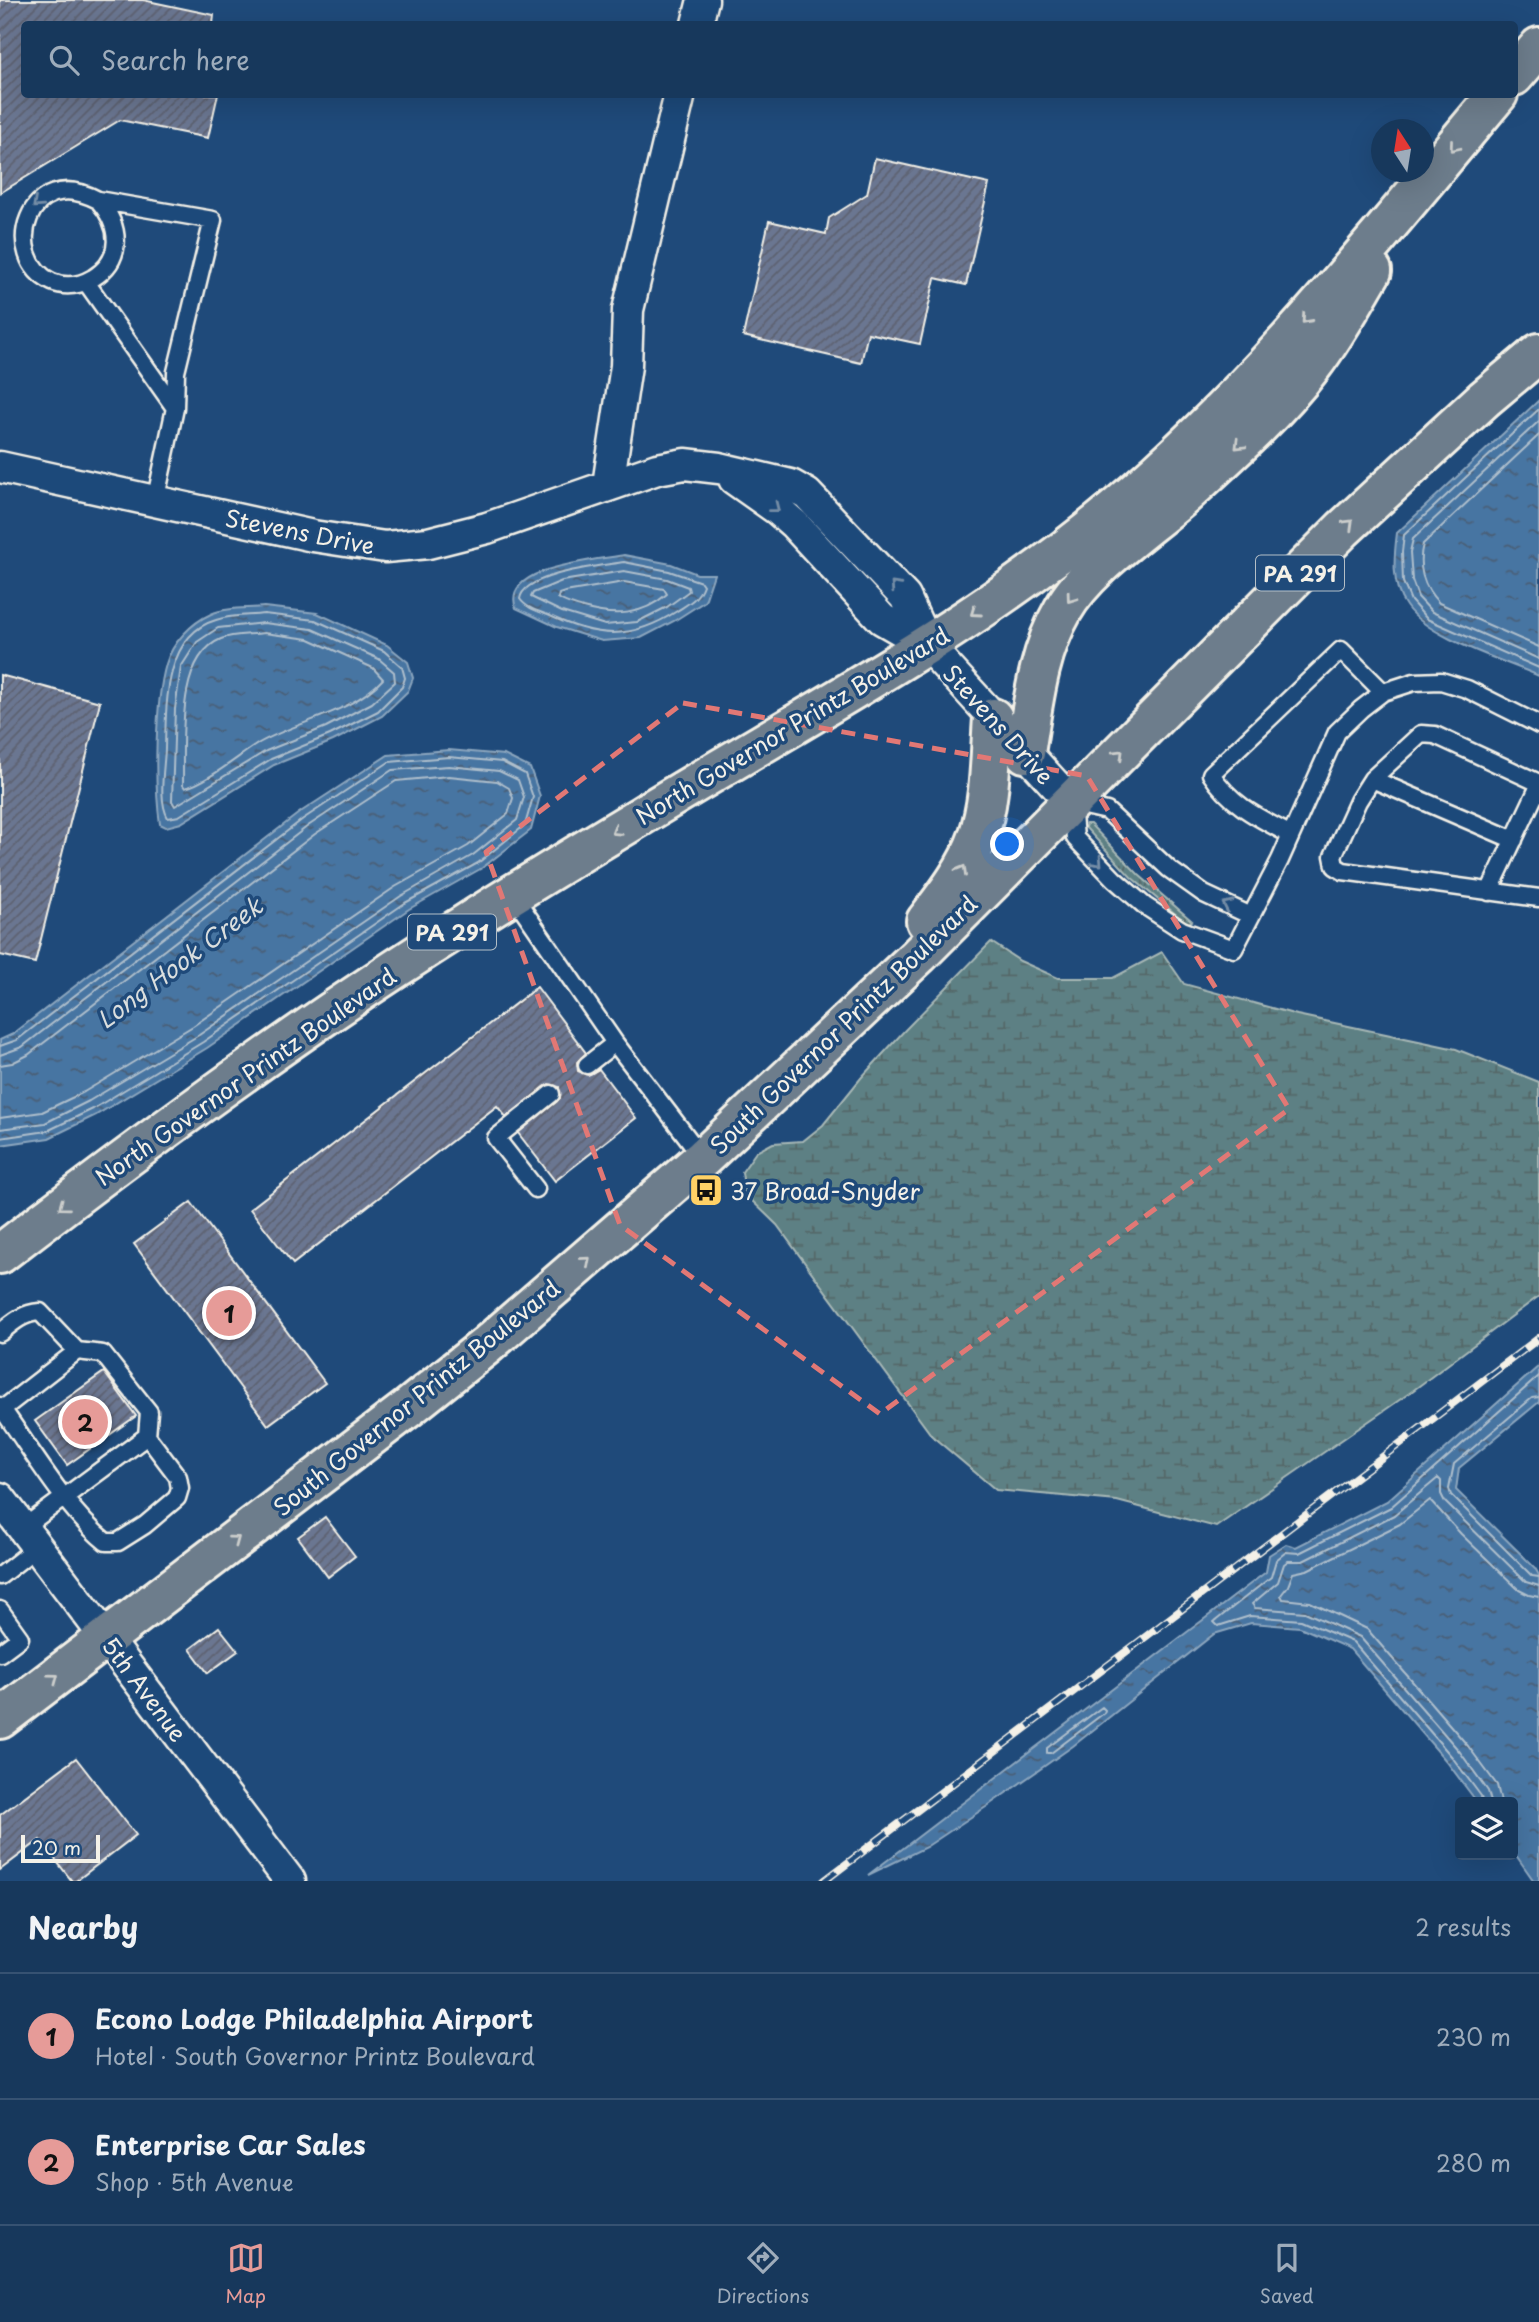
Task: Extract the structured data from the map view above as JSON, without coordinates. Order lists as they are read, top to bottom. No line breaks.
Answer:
{"streets":{"main road":["PA 291","North Governor Printz Boulevard","South Governor Printz Boulevard"],"street":["Stevens Drive","5th Avenue"]},"crossings":[["Stevens Drive","North Governor Printz Boulevard"],["Stevens Drive","South Governor Printz Boulevard"],["South Governor Printz Boulevard","5th Avenue"]],"water":["Long Hook Creek"],"places":{"bus stop":["37 Broad-Snyder"]},"scale_bar":"20 m","north":"top","page":{"search":"Search here","pins":["1","2"],"scale":"20 m","heading":["Nearby","2 results"],"list":[{"mark":"1","name":"Econo Lodge Philadelphia Airport","note":"Hotel · South Governor Printz Boulevard","value":"230 m"},{"mark":"2","name":"Enterprise Car Sales","note":"Shop · 5th Avenue","value":"280 m"}],"nav":["Map","Directions","Saved"]}}
